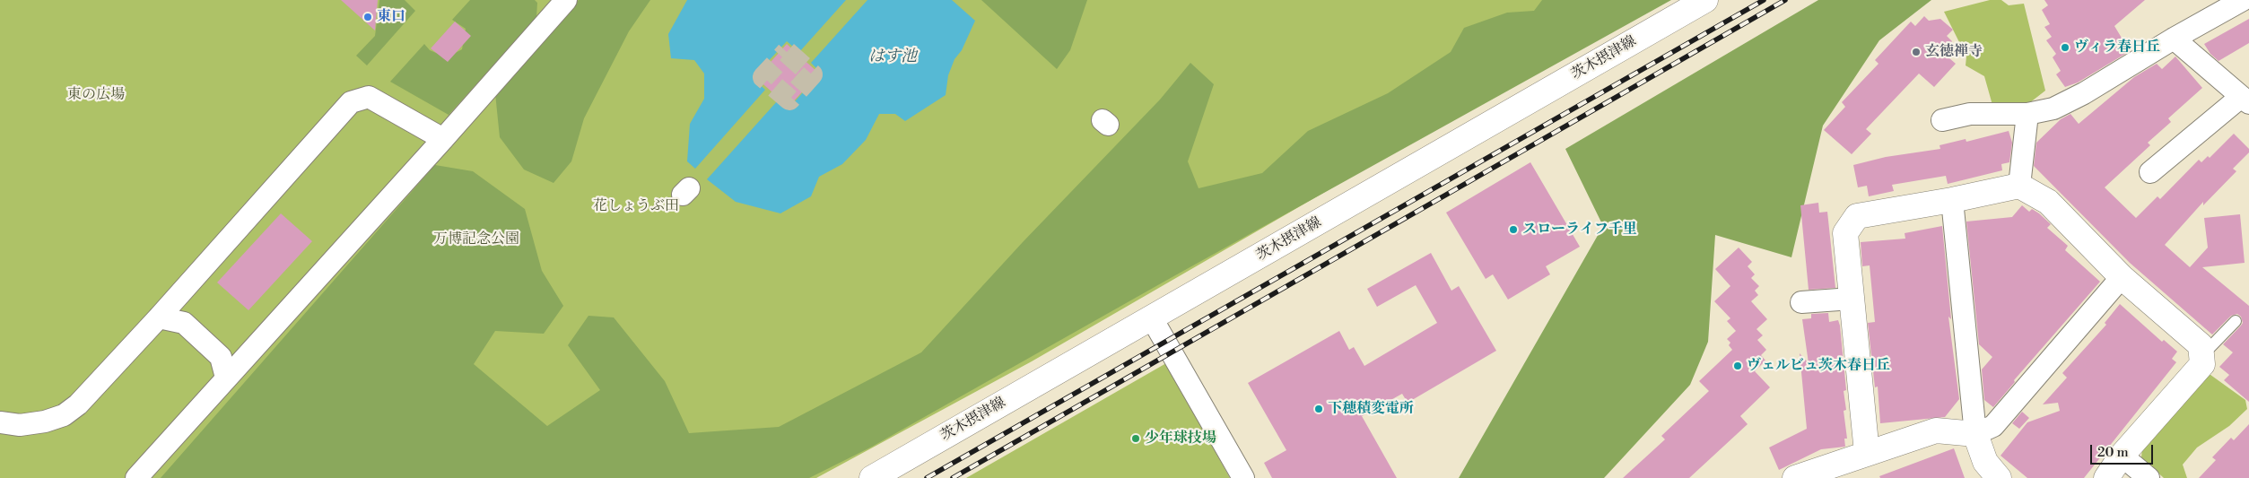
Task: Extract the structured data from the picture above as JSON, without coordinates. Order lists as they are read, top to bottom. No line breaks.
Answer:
{"streets":{"street":["茨木摂津線"]},"water":["はす池"],"parks":["東の広場","花しょうぶ田","万博記念公園"],"places":["東口","ヴィラ春日丘","玄徳禅寺","スローライフ千里","ヴェルビュ茨木春日丘","下穂積変電所","少年球技場"],"scale_bar":"20 m"}
